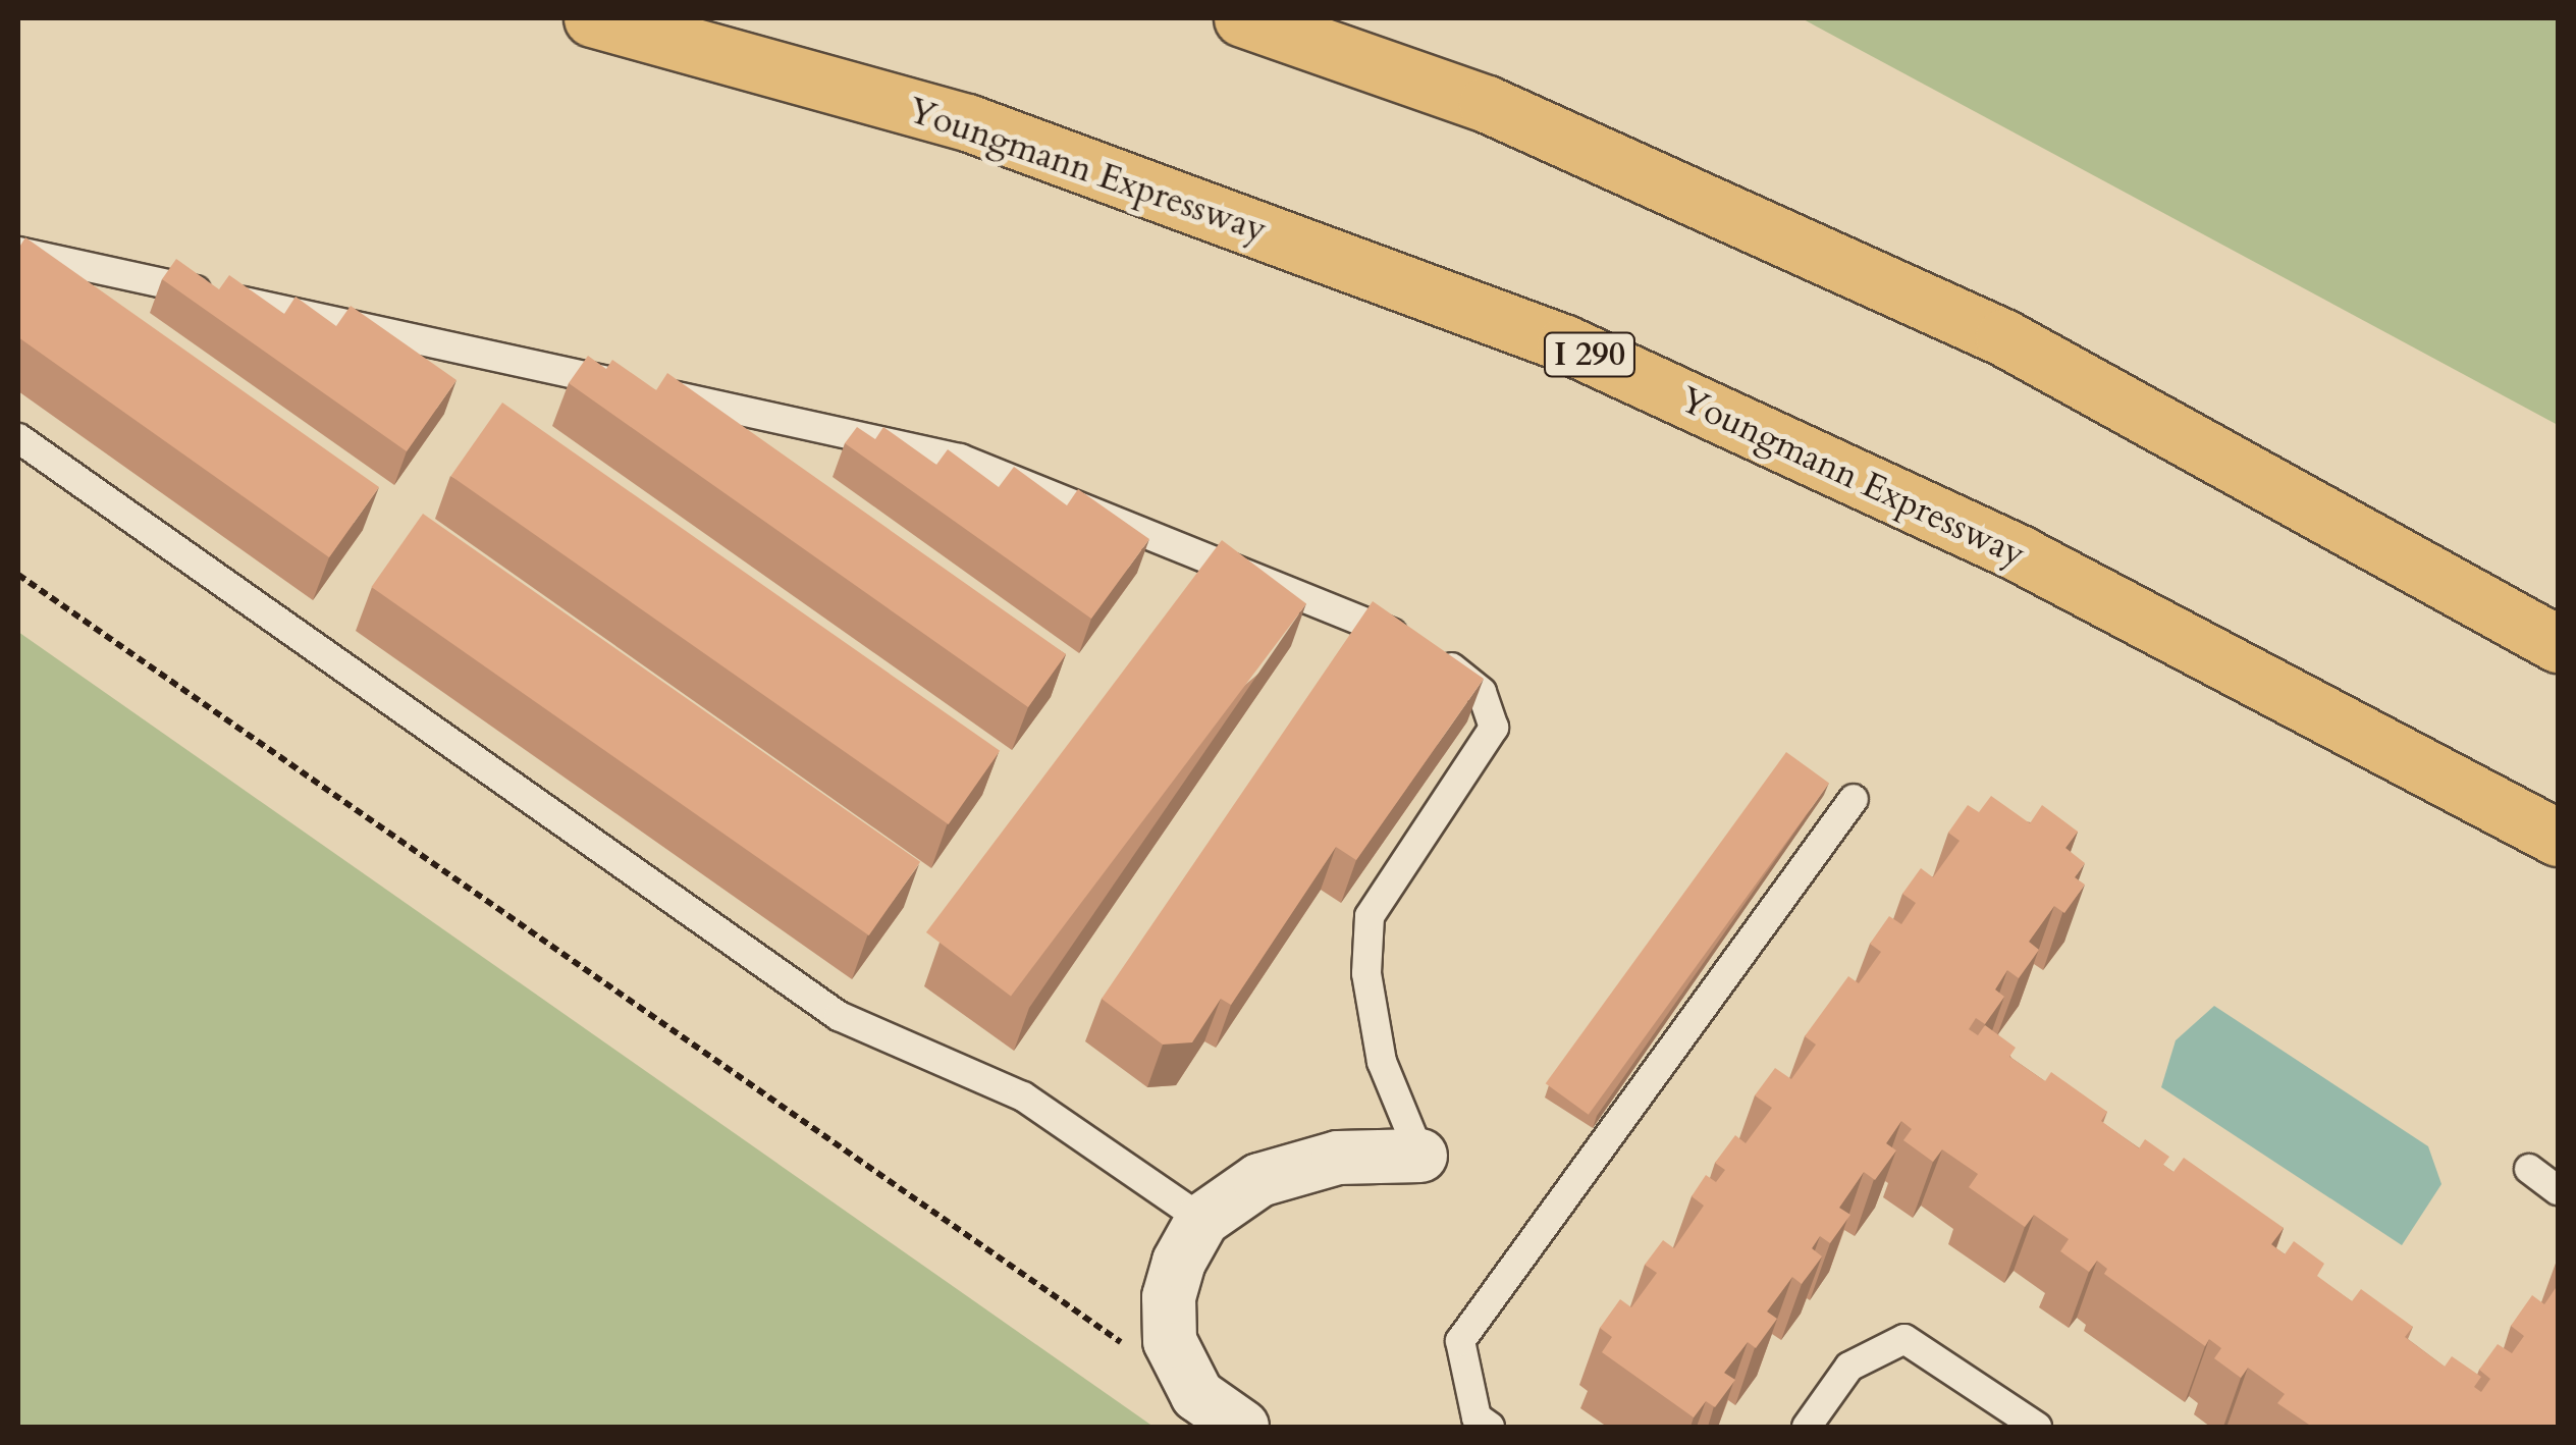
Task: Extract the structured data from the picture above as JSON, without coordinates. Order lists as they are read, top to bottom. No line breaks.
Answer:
{"streets":{"highway":["Youngmann Expressway","I 290"]}}
